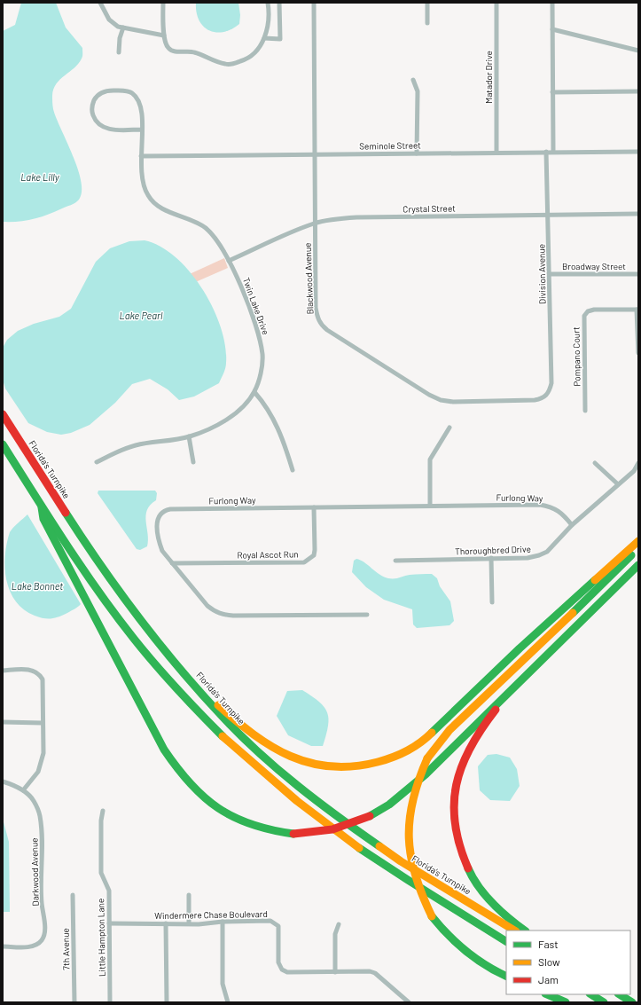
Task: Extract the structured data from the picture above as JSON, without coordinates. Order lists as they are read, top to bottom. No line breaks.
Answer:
{"streets":{"highway":["Florida's Turnpike"],"street":["Matador Drive","Seminole Street","Crystal Street","Broadway Street","Division Avenue","Blackwood Avenue","Twin Lake Drive","Pompano Court","Furlong Way","Thoroughbred Drive","Royal Ascot Run","Darkwood Avenue","Windermere Chase Boulevard","Little Hampton Lane","7th Avenue"]},"crossings":[["Matador Drive","Seminole Street"],["Seminole Street","Division Avenue"],["Seminole Street","Blackwood Avenue"],["Seminole Street","Twin Lake Drive"],["Crystal Street","Division Avenue"],["Crystal Street","Blackwood Avenue"],["Crystal Street","Twin Lake Drive"],["Broadway Street","Division Avenue"],["Division Avenue","Blackwood Avenue"],["Furlong Way","Thoroughbred Drive"],["Furlong Way","Royal Ascot Run"],["Windermere Chase Boulevard","Little Hampton Lane"]],"water":["Lake Lilly","Lake Pearl","Lake Bonnet"],"legend":["Fast","Slow","Jam"]}
